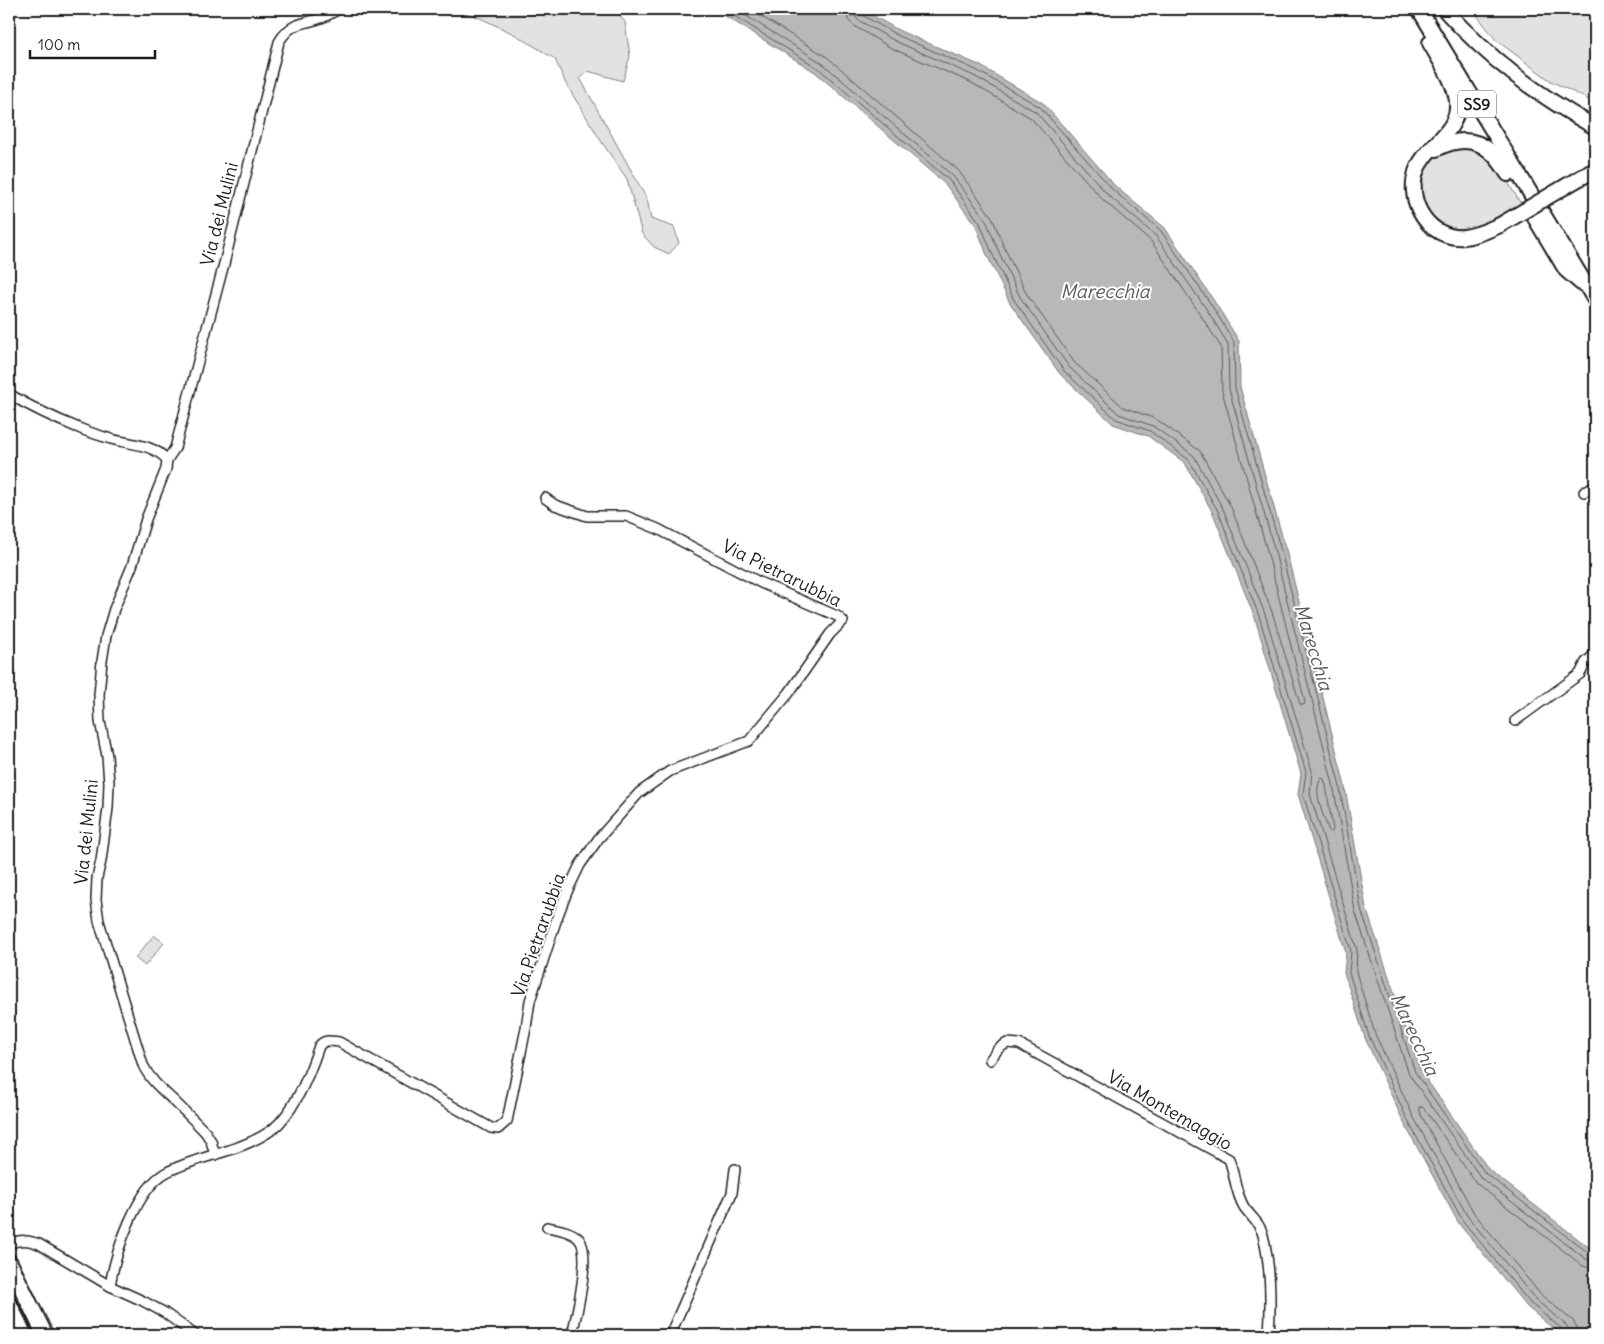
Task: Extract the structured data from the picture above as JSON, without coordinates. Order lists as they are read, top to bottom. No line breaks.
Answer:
{"streets":{"main road":["SS9"],"street":["Via dei Mulini","Via Pietrarubbia","Via Montemaggio"]},"crossings":[["Via dei Mulini","Via Pietrarubbia"]],"water":["Marecchia"],"scale_bar":"100 m"}
